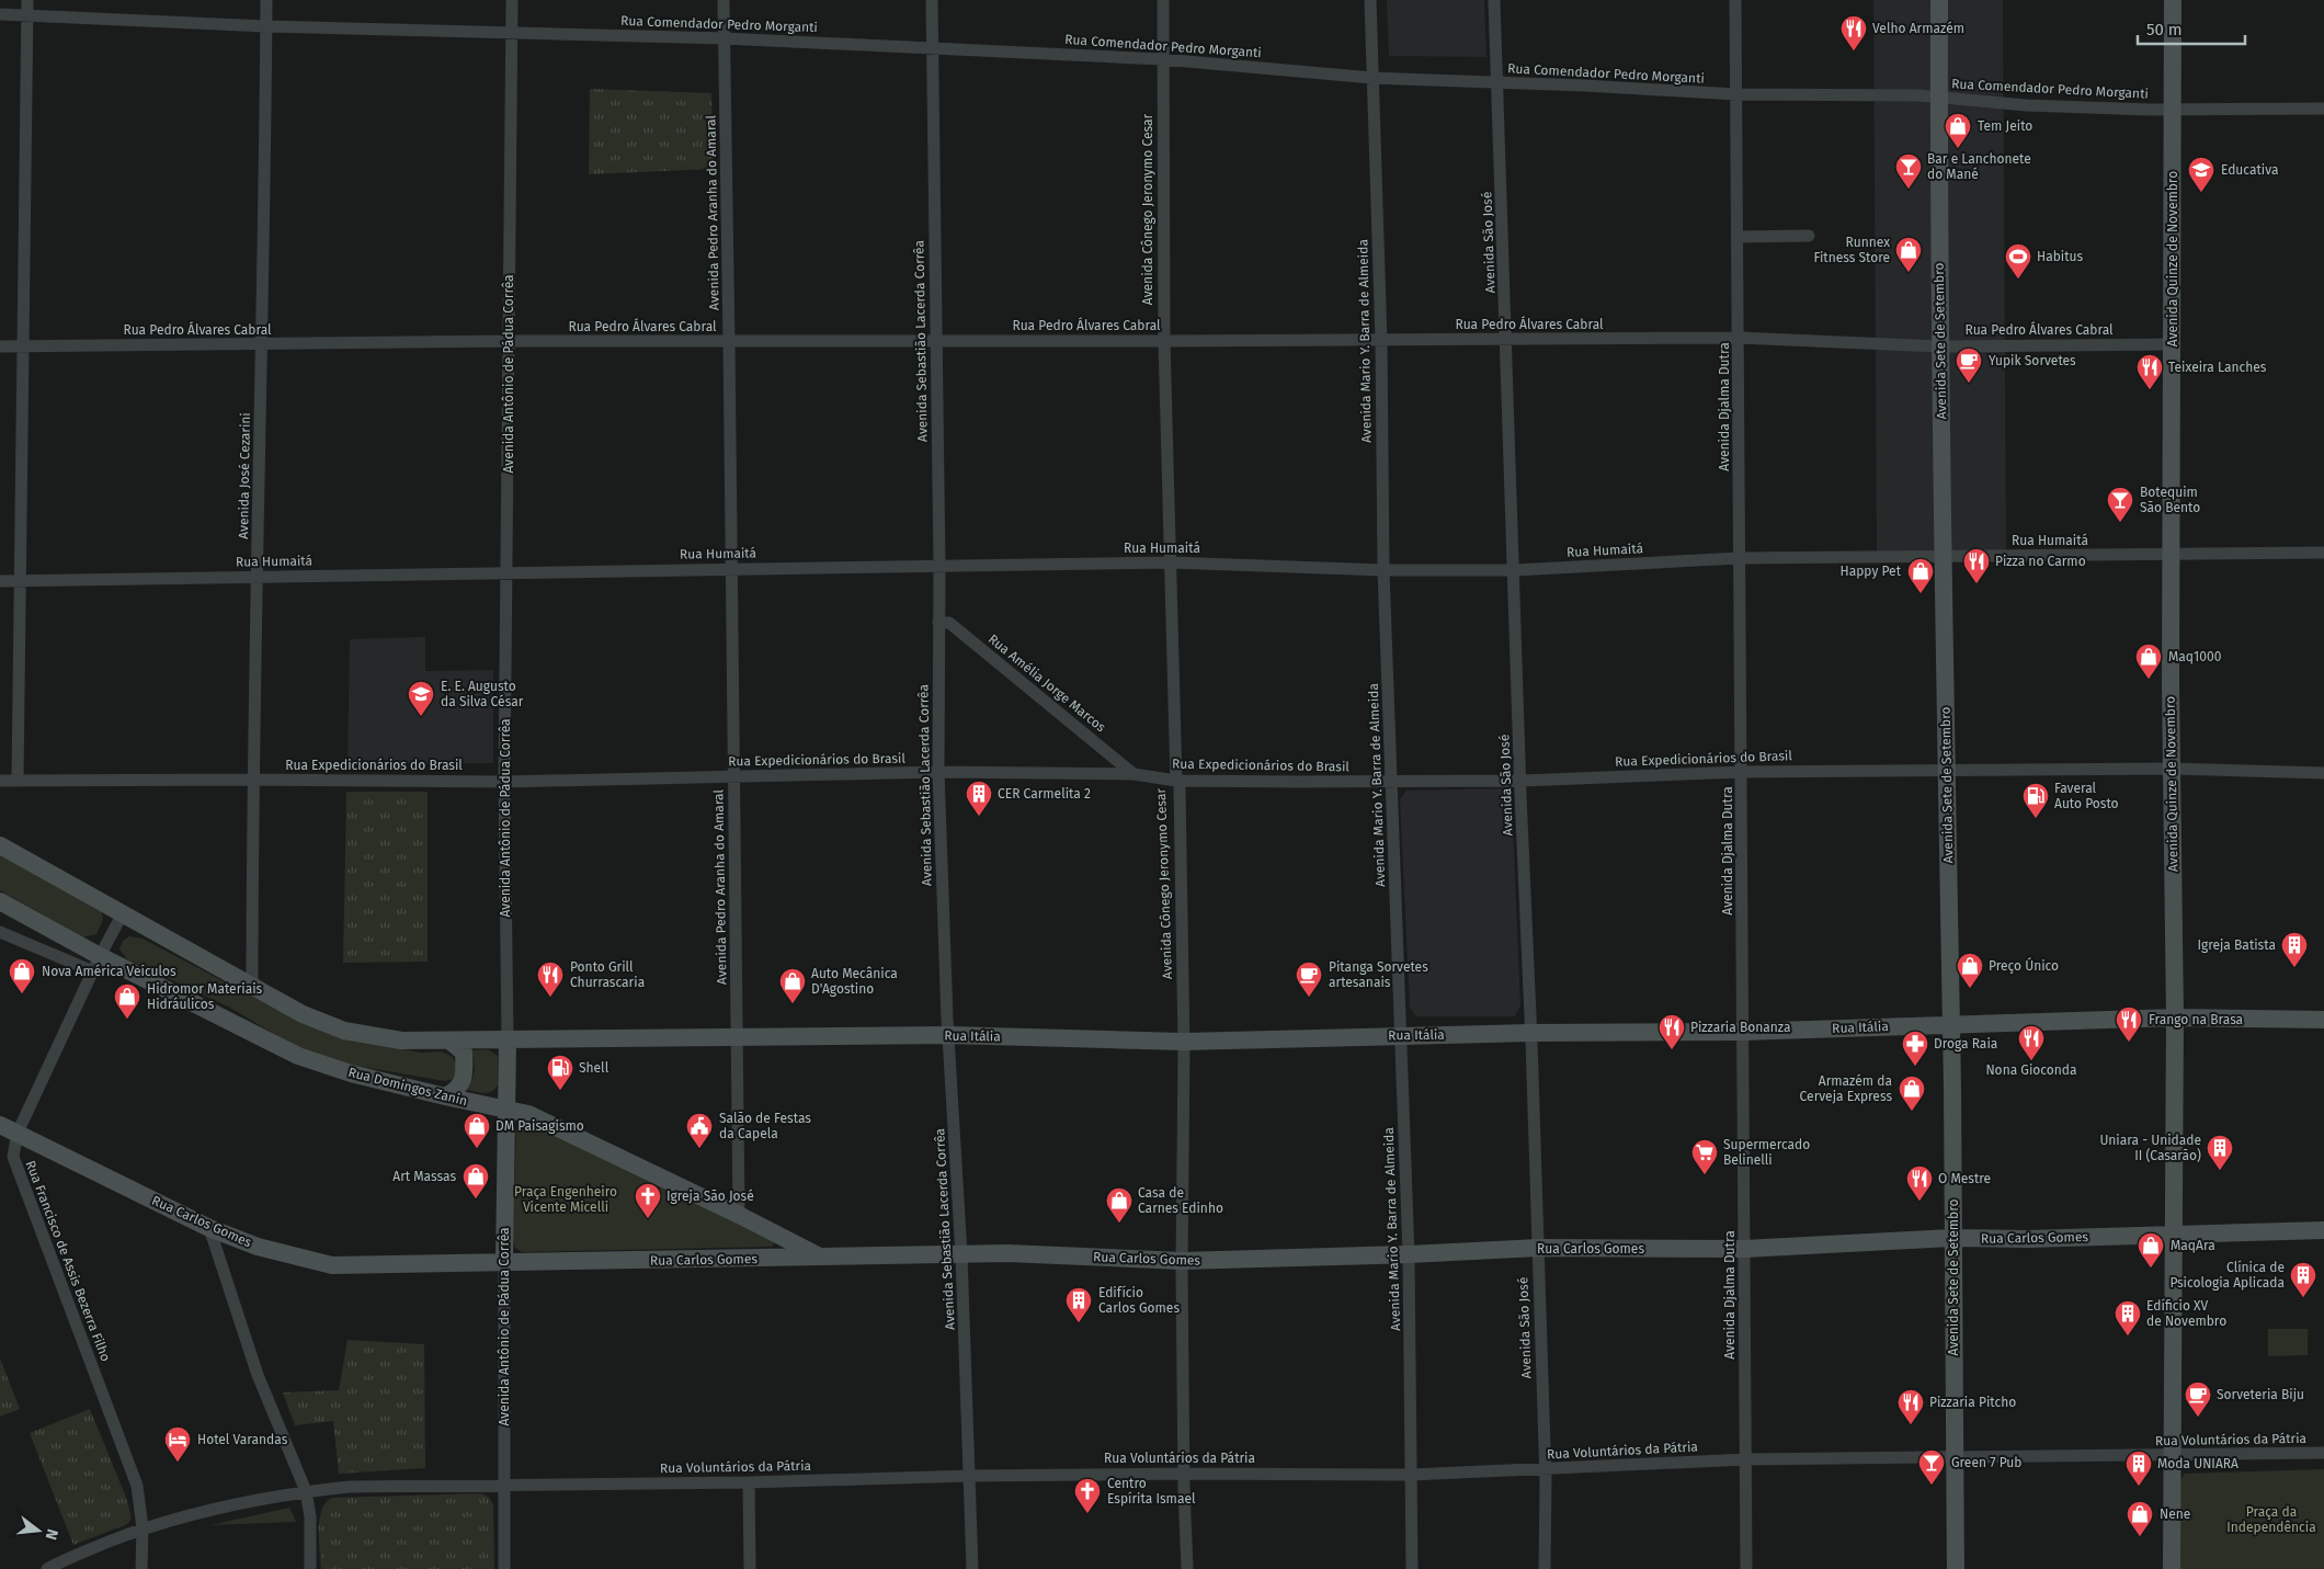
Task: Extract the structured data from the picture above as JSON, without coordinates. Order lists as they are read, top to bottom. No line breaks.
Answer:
{"streets":{"street":["Rua Comendador Pedro Morganti","Avenida Cônego Jeronymo Cesar","Avenida Pedro Aranha do Amaral","Avenida São José","Avenida Quinze de Novembro","Rua Pedro Álvares Cabral","Avenida Sebastião Lacerda Corrêa","Avenida Mario Y. Barra de Almeida","Avenida Sete de Setembro","Avenida Antônio de Pádua Corrêa","Avenida Djalma Dutra","Avenida José Cezarini","Rua Humaitá","Rua Amélia Jorge Marcos","Rua Expedicionários do Brasil","Rua Itália","Rua Domingos Zanin","Rua Carlos Gomes","Rua Francisco de Assis Bezerra Filho","Rua Voluntários da Pátria"]},"crossings":[["Rua Comendador Pedro Morganti","Avenida Cônego Jeronymo Cesar"],["Rua Comendador Pedro Morganti","Avenida Pedro Aranha do Amaral"],["Rua Comendador Pedro Morganti","Avenida São José"],["Rua Comendador Pedro Morganti","Avenida Quinze de Novembro"],["Rua Comendador Pedro Morganti","Avenida Sebastião Lacerda Corrêa"],["Rua Comendador Pedro Morganti","Avenida Mario Y. Barra de Almeida"],["Rua Comendador Pedro Morganti","Avenida Sete de Setembro"],["Rua Comendador Pedro Morganti","Avenida Antônio de Pádua Corrêa"],["Rua Comendador Pedro Morganti","Avenida Djalma Dutra"],["Rua Comendador Pedro Morganti","Avenida José Cezarini"],["Avenida Cônego Jeronymo Cesar","Rua Pedro Álvares Cabral"],["Avenida Cônego Jeronymo Cesar","Rua Humaitá"],["Avenida Cônego Jeronymo Cesar","Rua Expedicionários do Brasil"],["Avenida Cônego Jeronymo Cesar","Rua Itália"],["Avenida Cônego Jeronymo Cesar","Rua Carlos Gomes"],["Avenida Cônego Jeronymo Cesar","Rua Voluntários da Pátria"],["Avenida Pedro Aranha do Amaral","Rua Pedro Álvares Cabral"],["Avenida Pedro Aranha do Amaral","Rua Humaitá"],["Avenida Pedro Aranha do Amaral","Rua Expedicionários do Brasil"],["Avenida Pedro Aranha do Amaral","Rua Itália"],["Avenida Pedro Aranha do Amaral","Rua Domingos Zanin"],["Avenida São José","Rua Pedro Álvares Cabral"],["Avenida São José","Rua Humaitá"],["Avenida São José","Rua Expedicionários do Brasil"],["Avenida São José","Rua Itália"],["Avenida São José","Rua Carlos Gomes"],["Avenida São José","Rua Voluntários da Pátria"],["Avenida Quinze de Novembro","Rua Pedro Álvares Cabral"],["Avenida Quinze de Novembro","Rua Humaitá"],["Avenida Quinze de Novembro","Rua Expedicionários do Brasil"],["Avenida Quinze de Novembro","Rua Itália"],["Avenida Quinze de Novembro","Rua Carlos Gomes"],["Avenida Quinze de Novembro","Rua Voluntários da Pátria"],["Rua Pedro Álvares Cabral","Avenida Sebastião Lacerda Corrêa"],["Rua Pedro Álvares Cabral","Avenida Mario Y. Barra de Almeida"],["Rua Pedro Álvares Cabral","Avenida Sete de Setembro"],["Rua Pedro Álvares Cabral","Avenida Antônio de Pádua Corrêa"],["Rua Pedro Álvares Cabral","Avenida Djalma Dutra"],["Rua Pedro Álvares Cabral","Avenida José Cezarini"],["Avenida Sebastião Lacerda Corrêa","Rua Humaitá"],["Avenida Sebastião Lacerda Corrêa","Rua Amélia Jorge Marcos"],["Avenida Sebastião Lacerda Corrêa","Rua Expedicionários do Brasil"],["Avenida Sebastião Lacerda Corrêa","Rua Itália"],["Avenida Sebastião Lacerda Corrêa","Rua Carlos Gomes"],["Avenida Sebastião Lacerda Corrêa","Rua Voluntários da Pátria"],["Avenida Mario Y. Barra de Almeida","Rua Humaitá"],["Avenida Mario Y. Barra de Almeida","Rua Expedicionários do Brasil"],["Avenida Mario Y. Barra de Almeida","Rua Itália"],["Avenida Mario Y. Barra de Almeida","Rua Carlos Gomes"],["Avenida Mario Y. Barra de Almeida","Rua Voluntários da Pátria"],["Avenida Sete de Setembro","Rua Humaitá"],["Avenida Sete de Setembro","Rua Expedicionários do Brasil"],["Avenida Sete de Setembro","Rua Itália"],["Avenida Sete de Setembro","Rua Carlos Gomes"],["Avenida Sete de Setembro","Rua Voluntários da Pátria"],["Avenida Antônio de Pádua Corrêa","Rua Humaitá"],["Avenida Antônio de Pádua Corrêa","Rua Expedicionários do Brasil"],["Avenida Antônio de Pádua Corrêa","Rua Itália"],["Avenida Antônio de Pádua Corrêa","Rua Domingos Zanin"],["Avenida Antônio de Pádua Corrêa","Rua Carlos Gomes"],["Avenida Antônio de Pádua Corrêa","Rua Voluntários da Pátria"],["Avenida Djalma Dutra","Rua Humaitá"],["Avenida Djalma Dutra","Rua Expedicionários do Brasil"],["Avenida Djalma Dutra","Rua Itália"],["Avenida Djalma Dutra","Rua Carlos Gomes"],["Avenida Djalma Dutra","Rua Voluntários da Pátria"],["Avenida José Cezarini","Rua Humaitá"],["Avenida José Cezarini","Rua Expedicionários do Brasil"],["Rua Amélia Jorge Marcos","Rua Expedicionários do Brasil"],["Rua Domingos Zanin","Rua Carlos Gomes"],["Rua Domingos Zanin","Rua Francisco de Assis Bezerra Filho"],["Rua Carlos Gomes","Rua Francisco de Assis Bezerra Filho"],["Rua Francisco de Assis Bezerra Filho","Rua Voluntários da Pátria"]],"parks":["Praça Engenheiro Vicente Micelli","Praça da Independência"],"places":{"restaurant":["Velho Armazém","Teixeira Lanches","Pizza no Carmo","Ponto Grill Churrascaria","Frango na Brasa","Pizzaria Bonanza","Nona Gioconda","O Mestre","Pizzaria Pitcho"],"shop":["Tem Jeito","Runnex Fitness Store","Happy Pet","Maq1000","Preço Único","Nova América Veículos","Auto Mecânica D'Agostino","Hidromor Materiais Hidráulicos","Armazém da Cerveja Express","DM Paisagismo","Art Massas","Casa de Carnes Edinho","MaqAra","Nene"],"bar":["Bar e Lanchonete do Mané","Botequim São Bento","Green 7 Pub"],"school or university":["Educativa","E. E. Augusto da Silva César"],"sports":["Habitus"],"cafe":["Yupik Sorvetes","Pitanga Sorvetes artesanais","Sorveteria Biju"],"building":["CER Carmelita 2","Igreja Batista","Uniara - Unidade II (Casarão)","Clínica de Psicologia Aplicada","Edifício Carlos Gomes","Edíficio XV de Novembro","Moda UNIARA"],"fuel station":["Faveral Auto Posto","Shell"],"pharmacy":["Droga Raia"],"public building":["Salão de Festas da Capela"],"supermarket":["Supermercado Belinelli"],"church":["Igreja São José","Centro Espírita Ismael"],"hotel":["Hotel Varandas"]},"scale_bar":"50 m","north":"right"}
